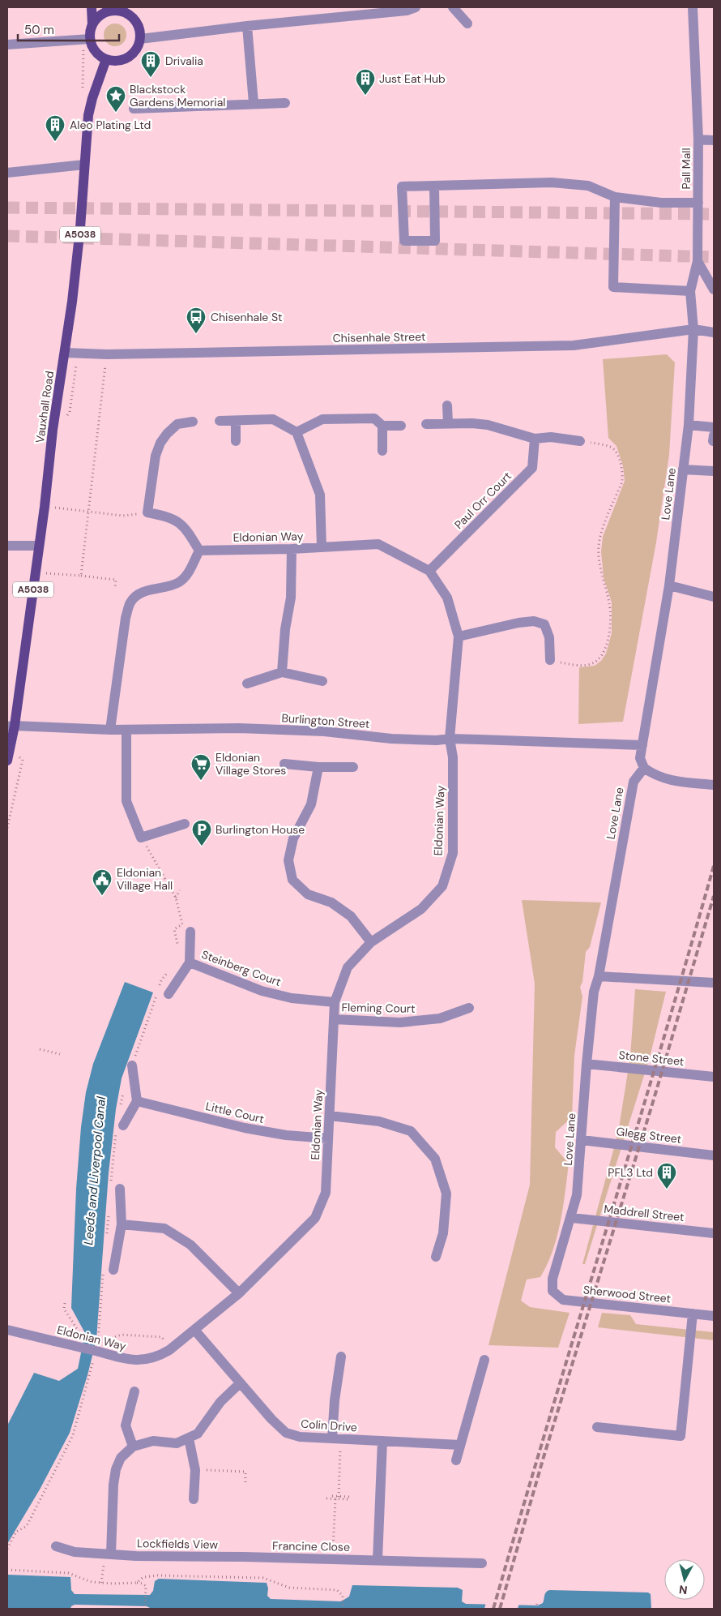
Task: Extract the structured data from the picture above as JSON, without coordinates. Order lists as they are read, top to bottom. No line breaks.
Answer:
{"streets":{"main road":["A5038","Vauxhall Road"],"street":["Pall Mall","Chisenhale Street","Love Lane","Paul Orr Court","Eldonian Way","Burlington Street","Steinberg Court","Fleming Court","Stone Street","Little Court","Glegg Street","Maddrell Street","Sherwood Street","Colin Drive","Lockfields View","Francine Close"]},"crossings":[["Pall Mall","Chisenhale Street"],["Pall Mall","Love Lane"],["Chisenhale Street","Vauxhall Road"],["Chisenhale Street","Love Lane"],["Vauxhall Road","Burlington Street"],["Love Lane","Burlington Street"],["Love Lane","Stone Street"],["Love Lane","Glegg Street"],["Love Lane","Maddrell Street"],["Love Lane","Sherwood Street"],["Paul Orr Court","Eldonian Way"],["Eldonian Way","Burlington Street"],["Eldonian Way","Steinberg Court"],["Eldonian Way","Fleming Court"],["Eldonian Way","Little Court"],["Eldonian Way","Colin Drive"],["Lockfields View","Francine Close"]],"water":["Leeds and Liverpool Canal"],"places":{"building":["Drivalia","Just Eat Hub","Aleo Plating Ltd","PFL3 Ltd"],"place":["Blackstock Gardens Memorial"],"bus stop":["Chisenhale St"],"supermarket":["Eldonian Village Stores"],"parking":["Burlington House"],"public building":["Eldonian Village Hall"]},"scale_bar":"50 m","north":"bottom"}
